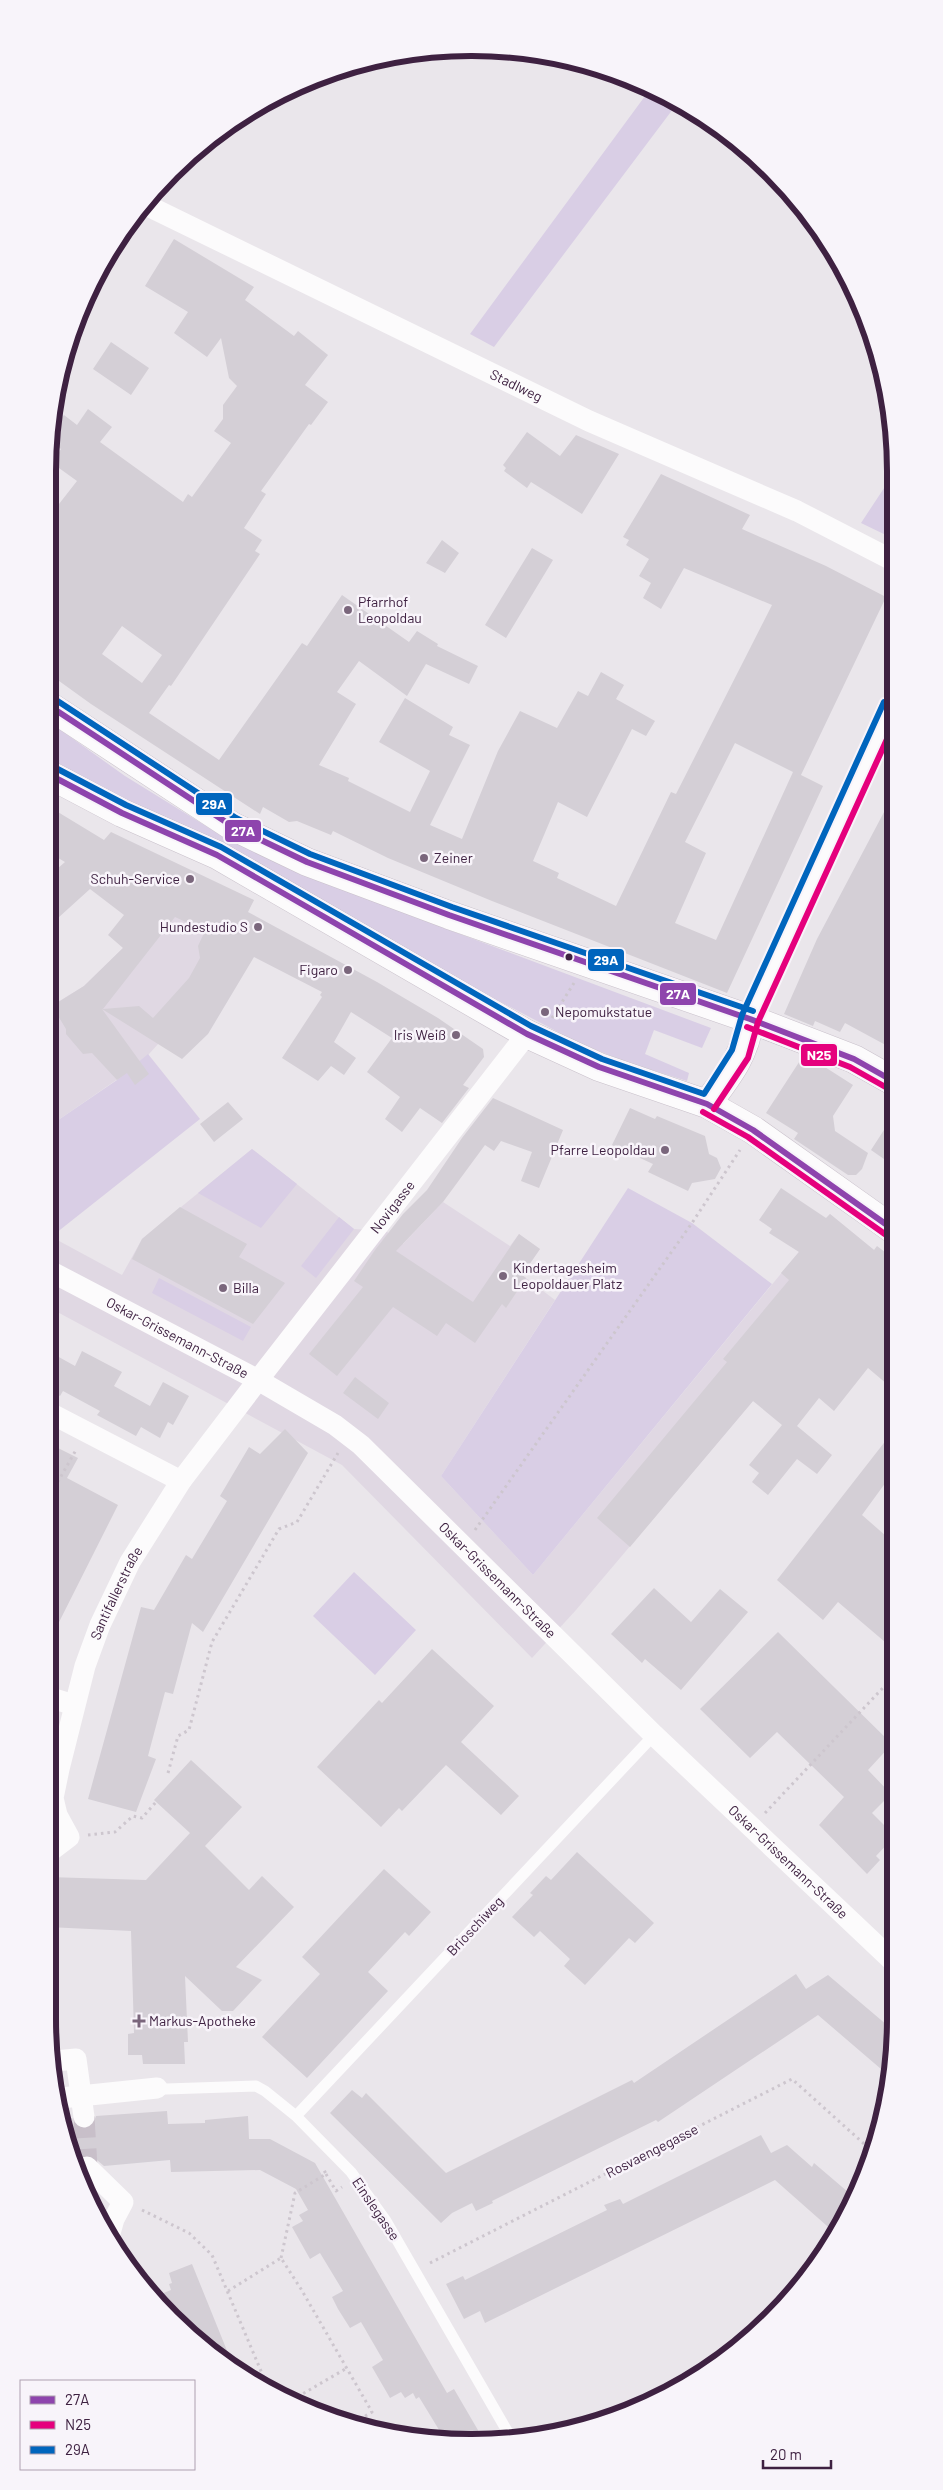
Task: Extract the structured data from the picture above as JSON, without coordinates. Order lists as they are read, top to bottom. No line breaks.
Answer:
{"streets":{"street":["Stadlweg","Novigasse","Oskar-Grissemann-Straße","Santifallerstraße"],"lane":["Brioschiweg","Einslegasse"],"path":["Rosvaengegasse"]},"crossings":[["Novigasse","Oskar-Grissemann-Straße"],["Novigasse","Santifallerstraße"],["Oskar-Grissemann-Straße","Santifallerstraße"],["Oskar-Grissemann-Straße","Brioschiweg"],["Brioschiweg","Einslegasse"],["Rosvaengegasse","Einslegasse"]],"places":{"other":["Pfarrhof Leopoldau","Zeiner","Schuh-Service","Hundestudio S","Figaro","Nepomukstatue","Iris Weiß","Pfarre Leopoldau","Kindertagesheim Leopoldauer Platz","Billa"],"health":["Markus-Apotheke"]},"lines":["transit line 29A","transit line 27A","transit line N25"],"legend":["27A","N25","29A"],"scale_bar":"20 m"}
